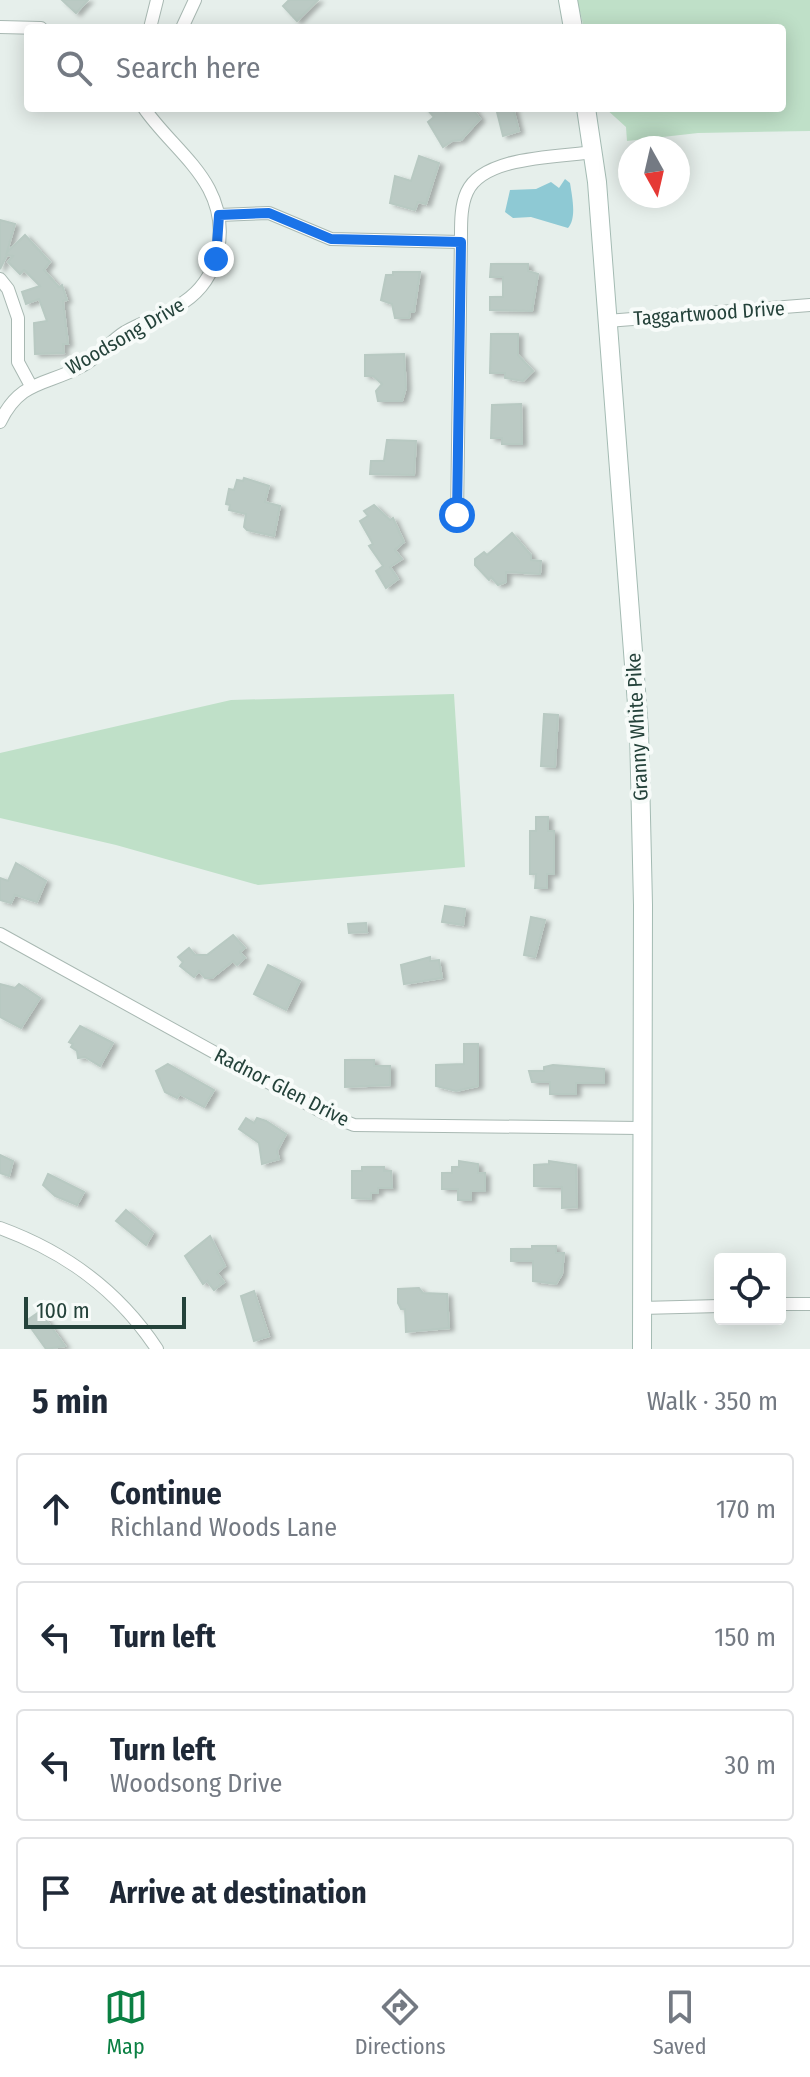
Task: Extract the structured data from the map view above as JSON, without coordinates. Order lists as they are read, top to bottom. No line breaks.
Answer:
{"streets":{"main road":["Granny White Pike"],"street":["Taggartwood Drive","Woodsong Drive","Radnor Glen Drive"]},"crossings":[["Taggartwood Drive","Granny White Pike"],["Granny White Pike","Radnor Glen Drive"]],"scale_bar":"100 m","north":"bottom","page":{"search":"Search here","scale":"100 m","heading":["5 min","Walk · 350 m"],"list":[["Continue","Richland Woods Lane","170 m"],["Turn left","150 m"],["Turn left","Woodsong Drive","30 m"],"Arrive at destination"],"nav":["Map","Directions","Saved"]}}
